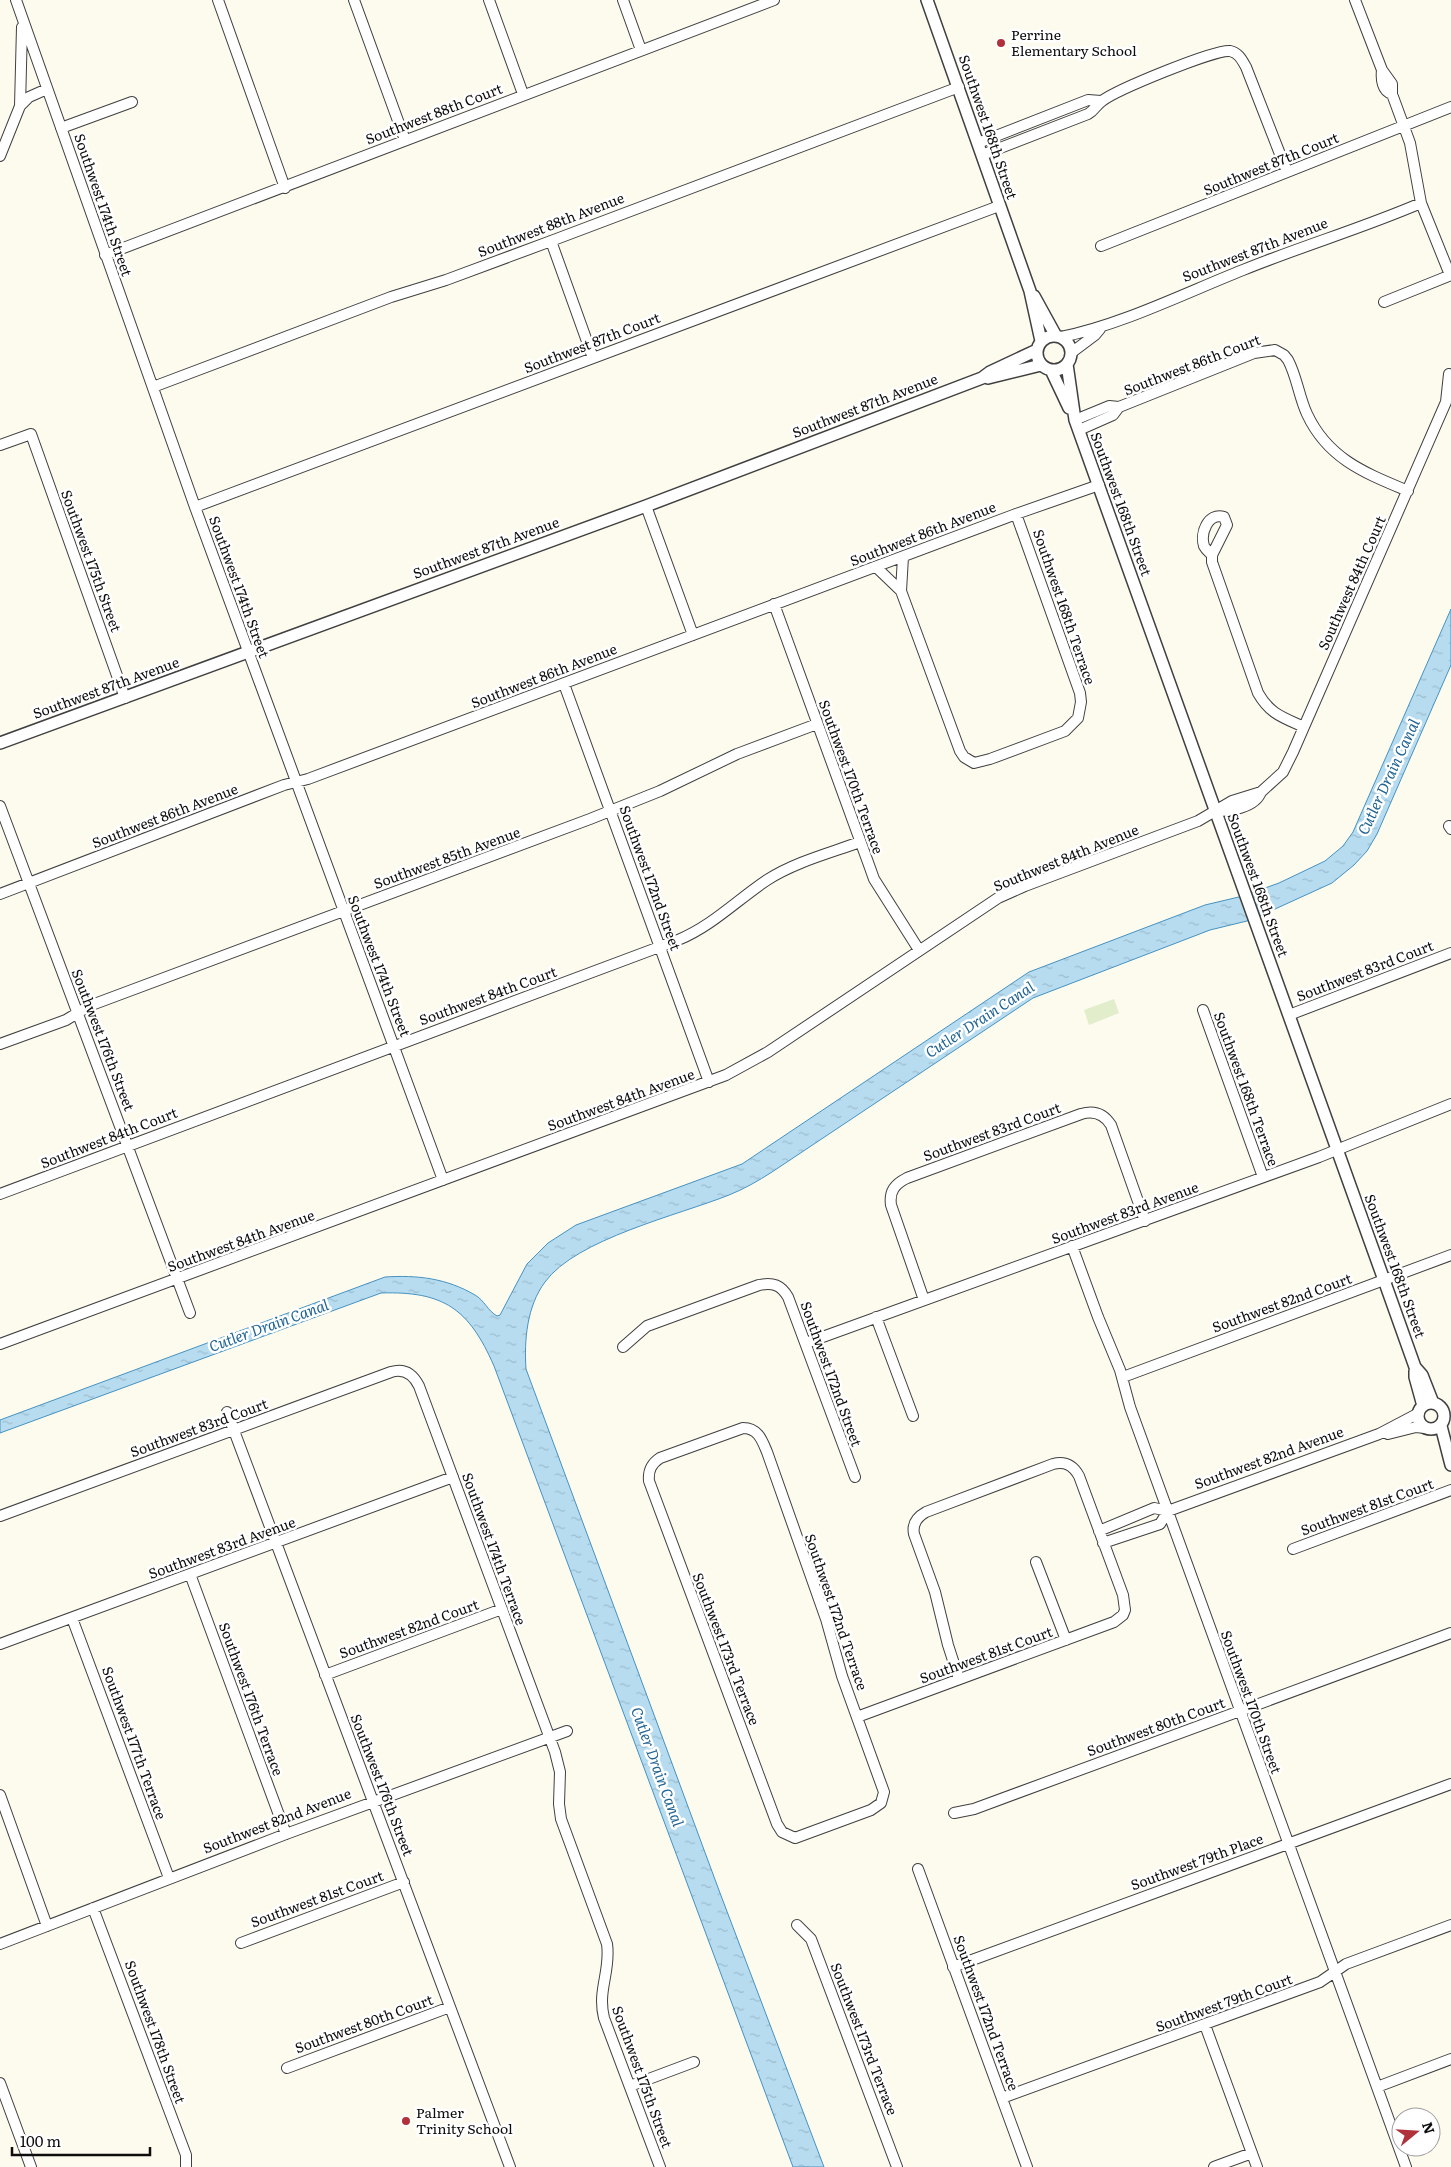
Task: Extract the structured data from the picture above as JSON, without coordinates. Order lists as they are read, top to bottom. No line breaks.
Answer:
{"streets":{"street":["Southwest 88th Court","Southwest 168th Street","Southwest 87th Court","Southwest 174th Street","Southwest 88th Avenue","Southwest 87th Avenue","Southwest 86th Court","Southwest 86th Avenue","Southwest 175th Street","Southwest 84th Court","Southwest 168th Terrace","Southwest 170th Terrace","Southwest 85th Avenue","Southwest 84th Avenue","Southwest 172nd Street","Southwest 83rd Court","Southwest 176th Street","Southwest 83rd Avenue","Southwest 82nd Court","Southwest 82nd Avenue","Southwest 81st Court","Southwest 174th Terrace","Southwest 172nd Terrace","Southwest 173rd Terrace","Southwest 176th Terrace","Southwest 170th Street","Southwest 80th Court","Southwest 177th Terrace","Southwest 79th Place","Southwest 79th Court","Southwest 178th Street"]},"crossings":[["Southwest 88th Court","Southwest 174th Street"],["Southwest 168th Street","Southwest 87th Court"],["Southwest 168th Street","Southwest 88th Avenue"],["Southwest 168th Street","Southwest 87th Avenue"],["Southwest 168th Street","Southwest 86th Court"],["Southwest 168th Street","Southwest 86th Avenue"],["Southwest 168th Street","Southwest 84th Court"],["Southwest 168th Street","Southwest 84th Avenue"],["Southwest 168th Street","Southwest 83rd Court"],["Southwest 168th Street","Southwest 83rd Avenue"],["Southwest 168th Street","Southwest 82nd Court"],["Southwest 168th Street","Southwest 82nd Avenue"],["Southwest 87th Court","Southwest 174th Street"],["Southwest 174th Street","Southwest 88th Avenue"],["Southwest 174th Street","Southwest 87th Avenue"],["Southwest 174th Street","Southwest 86th Avenue"],["Southwest 174th Street","Southwest 84th Court"],["Southwest 174th Street","Southwest 85th Avenue"],["Southwest 174th Street","Southwest 84th Avenue"],["Southwest 87th Avenue","Southwest 175th Street"],["Southwest 86th Court","Southwest 84th Court"],["Southwest 86th Avenue","Southwest 168th Terrace"],["Southwest 86th Avenue","Southwest 170th Terrace"],["Southwest 86th Avenue","Southwest 172nd Street"],["Southwest 86th Avenue","Southwest 176th Street"],["Southwest 175th Street","Southwest 82nd Avenue"],["Southwest 175th Street","Southwest 174th Terrace"],["Southwest 84th Court","Southwest 170th Terrace"],["Southwest 84th Court","Southwest 84th Avenue"],["Southwest 84th Court","Southwest 172nd Street"],["Southwest 84th Court","Southwest 176th Street"],["Southwest 168th Terrace","Southwest 83rd Avenue"],["Southwest 170th Terrace","Southwest 85th Avenue"],["Southwest 170th Terrace","Southwest 84th Avenue"],["Southwest 85th Avenue","Southwest 172nd Street"],["Southwest 85th Avenue","Southwest 176th Street"],["Southwest 84th Avenue","Southwest 172nd Street"],["Southwest 84th Avenue","Southwest 176th Street"],["Southwest 172nd Street","Southwest 83rd Avenue"],["Southwest 83rd Court","Southwest 176th Street"],["Southwest 83rd Court","Southwest 83rd Avenue"],["Southwest 83rd Court","Southwest 174th Terrace"],["Southwest 176th Street","Southwest 83rd Avenue"],["Southwest 176th Street","Southwest 82nd Court"],["Southwest 176th Street","Southwest 82nd Avenue"],["Southwest 176th Street","Southwest 81st Court"],["Southwest 176th Street","Southwest 80th Court"],["Southwest 83rd Avenue","Southwest 174th Terrace"],["Southwest 83rd Avenue","Southwest 176th Terrace"],["Southwest 83rd Avenue","Southwest 170th Street"],["Southwest 83rd Avenue","Southwest 177th Terrace"],["Southwest 82nd Court","Southwest 174th Terrace"],["Southwest 82nd Court","Southwest 170th Street"],["Southwest 82nd Avenue","Southwest 81st Court"],["Southwest 82nd Avenue","Southwest 174th Terrace"],["Southwest 82nd Avenue","Southwest 176th Terrace"],["Southwest 82nd Avenue","Southwest 170th Street"],["Southwest 82nd Avenue","Southwest 177th Terrace"],["Southwest 82nd Avenue","Southwest 178th Street"],["Southwest 81st Court","Southwest 172nd Terrace"],["Southwest 172nd Terrace","Southwest 173rd Terrace"],["Southwest 172nd Terrace","Southwest 79th Place"],["Southwest 172nd Terrace","Southwest 79th Court"],["Southwest 170th Street","Southwest 80th Court"],["Southwest 170th Street","Southwest 79th Place"],["Southwest 170th Street","Southwest 79th Court"]],"water":["Cutler Drain Canal"],"places":["Perrine Elementary School","Palmer Trinity School"],"scale_bar":"100 m","north":"right"}
